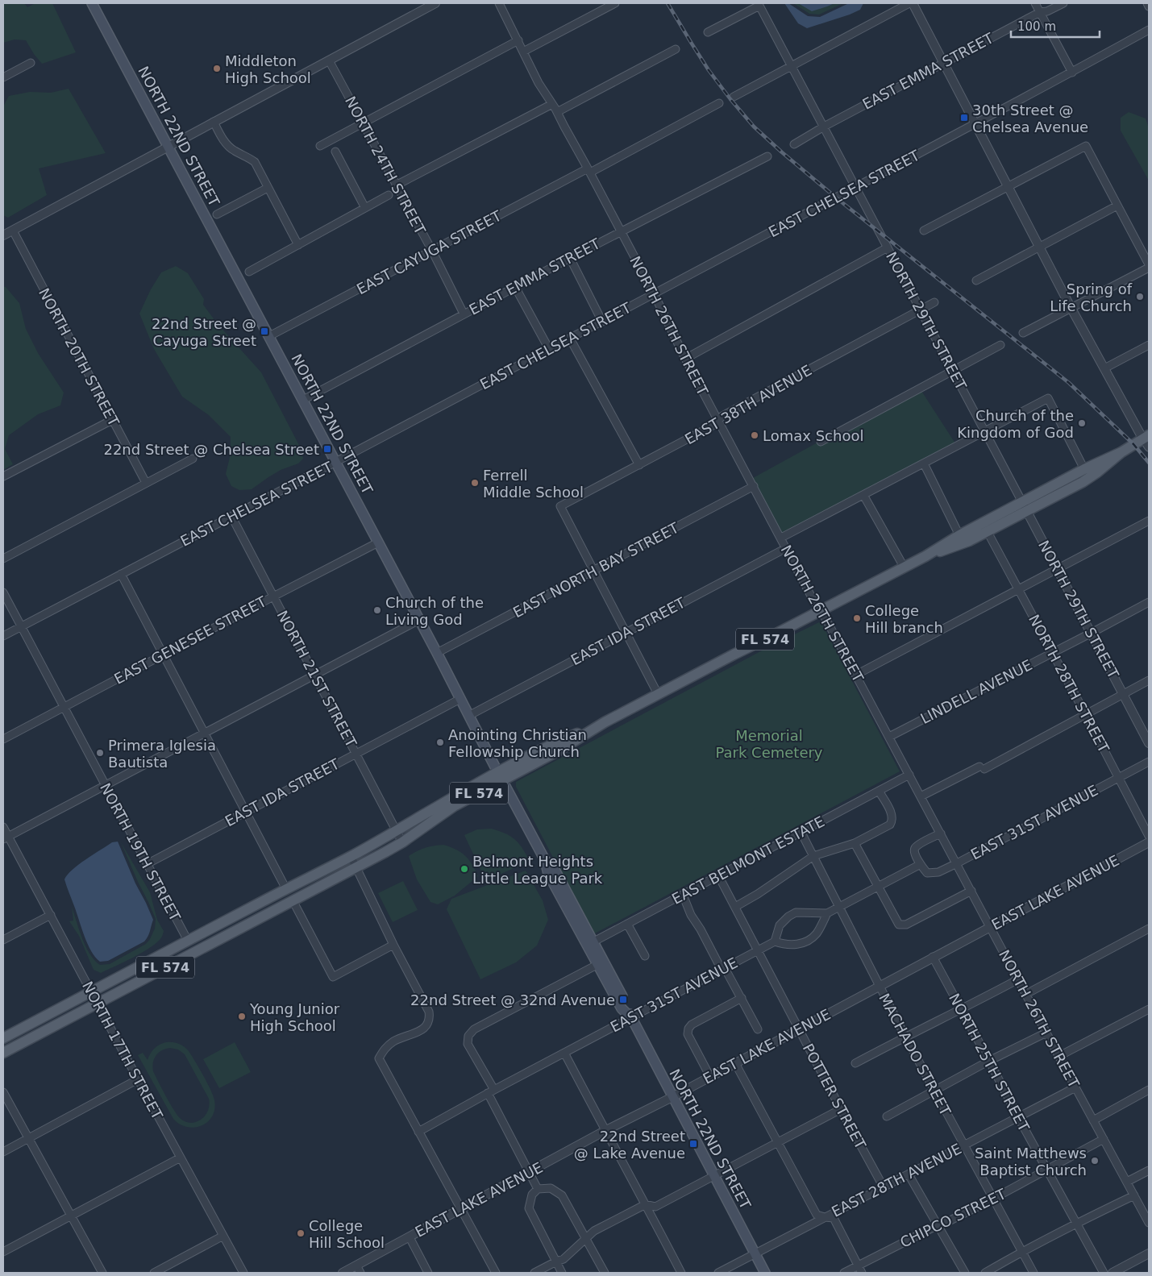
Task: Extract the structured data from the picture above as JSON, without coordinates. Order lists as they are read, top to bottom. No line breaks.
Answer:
{"streets":{"main road":["NORTH 22ND STREET","FL 574"],"street":["EAST EMMA STREET","NORTH 24TH STREET","EAST CHELSEA STREET","EAST CAYUGA STREET","NORTH 29TH STREET","NORTH 26TH STREET","NORTH 20TH STREET","EAST 38TH AVENUE","EAST NORTH BAY STREET","EAST IDA STREET","EAST GENESEE STREET","NORTH 21ST STREET","NORTH 28TH STREET","LINDELL AVENUE","EAST 31ST AVENUE","NORTH 19TH STREET","EAST BELMONT ESTATE","EAST LAKE AVENUE","NORTH 17TH STREET","MACHADO STREET","NORTH 25TH STREET","POTTER STREET","EAST 28TH AVENUE","CHIPCO STREET"]},"crossings":[["EAST EMMA STREET","NORTH 22ND STREET"],["EAST EMMA STREET","NORTH 24TH STREET"],["EAST EMMA STREET","NORTH 29TH STREET"],["EAST EMMA STREET","NORTH 26TH STREET"],["NORTH 22ND STREET","EAST CHELSEA STREET"],["NORTH 22ND STREET","EAST CAYUGA STREET"],["NORTH 22ND STREET","EAST NORTH BAY STREET"],["NORTH 22ND STREET","EAST IDA STREET"],["NORTH 22ND STREET","FL 574"],["NORTH 22ND STREET","EAST GENESEE STREET"],["NORTH 22ND STREET","EAST 31ST AVENUE"],["NORTH 22ND STREET","EAST BELMONT ESTATE"],["NORTH 22ND STREET","EAST LAKE AVENUE"],["NORTH 22ND STREET","EAST 28TH AVENUE"],["NORTH 24TH STREET","EAST CAYUGA STREET"],["EAST CHELSEA STREET","NORTH 29TH STREET"],["EAST CHELSEA STREET","NORTH 26TH STREET"],["EAST CHELSEA STREET","NORTH 21ST STREET"],["EAST CHELSEA STREET","NORTH 19TH STREET"],["EAST CAYUGA STREET","NORTH 26TH STREET"],["NORTH 29TH STREET","EAST 38TH AVENUE"],["NORTH 29TH STREET","FL 574"],["NORTH 29TH STREET","LINDELL AVENUE"],["NORTH 26TH STREET","EAST 38TH AVENUE"],["NORTH 26TH STREET","EAST NORTH BAY STREET"],["NORTH 26TH STREET","EAST IDA STREET"],["NORTH 26TH STREET","FL 574"],["NORTH 26TH STREET","LINDELL AVENUE"],["NORTH 26TH STREET","EAST 31ST AVENUE"],["NORTH 26TH STREET","EAST BELMONT ESTATE"],["NORTH 26TH STREET","EAST LAKE AVENUE"],["NORTH 26TH STREET","EAST 28TH AVENUE"],["NORTH 26TH STREET","CHIPCO STREET"],["EAST 38TH AVENUE","EAST NORTH BAY STREET"],["EAST IDA STREET","NORTH 21ST STREET"],["EAST IDA STREET","NORTH 19TH STREET"],["FL 574","NORTH 21ST STREET"],["FL 574","NORTH 28TH STREET"],["FL 574","NORTH 19TH STREET"],["FL 574","NORTH 17TH STREET"],["EAST GENESEE STREET","NORTH 21ST STREET"],["EAST GENESEE STREET","NORTH 19TH STREET"],["NORTH 28TH STREET","LINDELL AVENUE"],["NORTH 28TH STREET","EAST 31ST AVENUE"],["EAST 31ST AVENUE","POTTER STREET"],["EAST BELMONT ESTATE","MACHADO STREET"],["EAST BELMONT ESTATE","POTTER STREET"],["EAST LAKE AVENUE","MACHADO STREET"],["EAST LAKE AVENUE","NORTH 25TH STREET"],["EAST LAKE AVENUE","POTTER STREET"],["MACHADO STREET","EAST 28TH AVENUE"],["MACHADO STREET","CHIPCO STREET"],["NORTH 25TH STREET","EAST 28TH AVENUE"],["NORTH 25TH STREET","CHIPCO STREET"],["POTTER STREET","EAST 28TH AVENUE"]],"parks":["Memorial Park Cemetery"],"places":{"other":["Middleton High School","Spring of Life Church","Church of the Kingdom of God","Lomax School","Ferrell Middle School","Church of the Living God","College Hill branch","Anointing Christian Fellowship Church","Primera Iglesia Bautista","Belmont Heights Little League Park","Young Junior High School","Saint Matthews Baptist Church","College Hill School"],"transit":["30th Street @ Chelsea Avenue","22nd Street @ Cayuga Street","22nd Street @ Chelsea Street","22nd Street @ 32nd Avenue","22nd Street @ Lake Avenue"]},"scale_bar":"100 m"}
